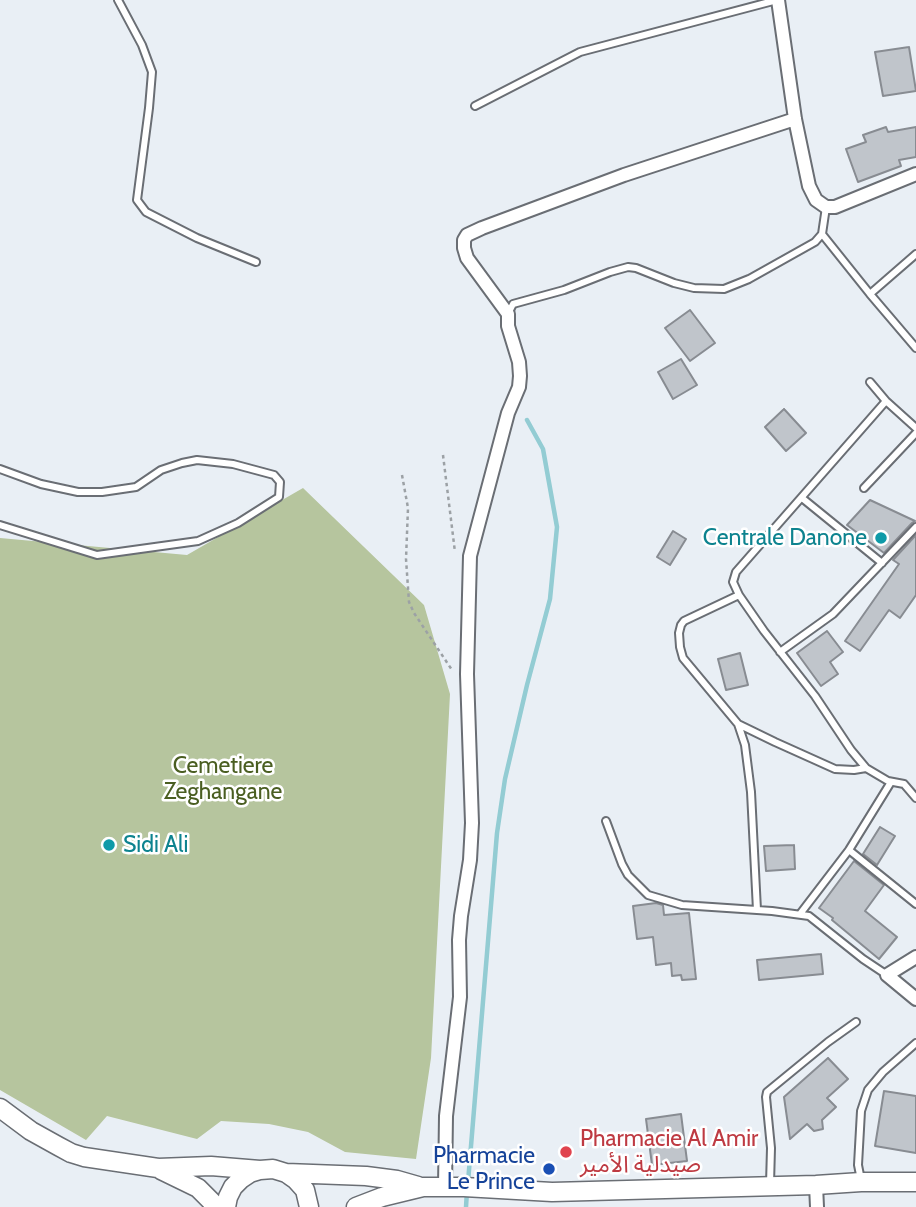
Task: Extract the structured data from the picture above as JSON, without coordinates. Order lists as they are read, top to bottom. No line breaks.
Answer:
{"parks":["Cemetiere Zeghangane"],"places":["Centrale Danone","Sidi Ali","Pharmacie Al Amir صيدلية الأمير","Pharmacie Le Prince"]}
